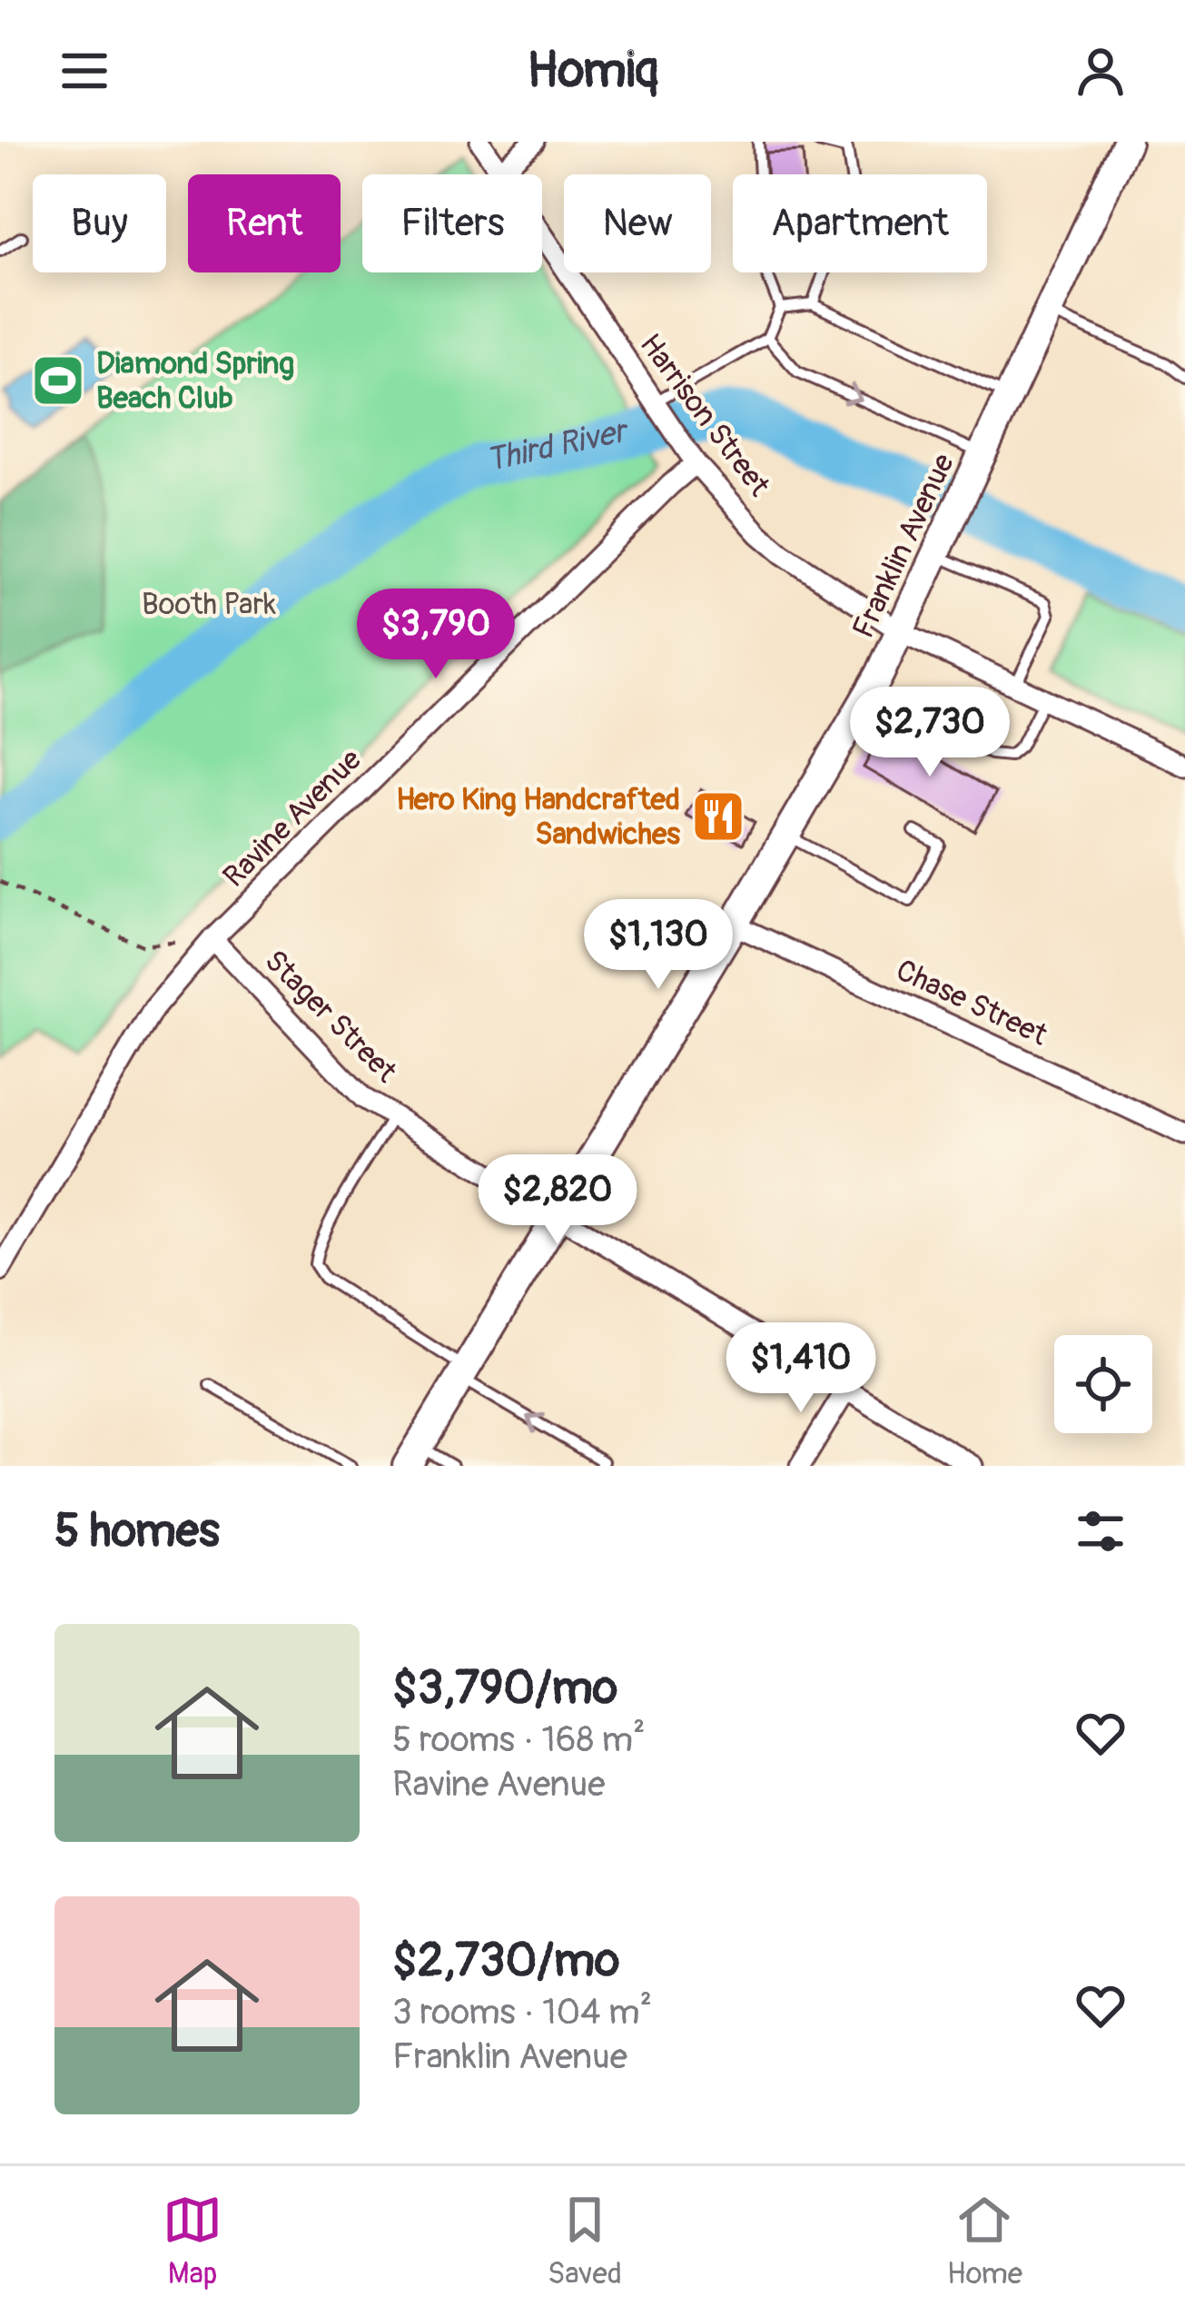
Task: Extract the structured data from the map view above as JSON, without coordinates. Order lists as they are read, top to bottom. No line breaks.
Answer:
{"streets":{"main road":["Franklin Avenue"],"street":["Harrison Street","Ravine Avenue","Chase Street","Stager Street"]},"crossings":[["Harrison Street","Franklin Avenue"],["Harrison Street","Ravine Avenue"],["Franklin Avenue","Chase Street"],["Franklin Avenue","Stager Street"],["Ravine Avenue","Stager Street"]],"water":["Third River"],"parks":["Booth Park"],"places":{"sports":["Diamond Spring Beach Club"],"restaurant":["Hero King Handcrafted Sandwiches"]},"page":{"header":"Homiq","chip":["Buy","Rent","Filters","New","Apartment"],"price":["$3,790","$2,730","$1,130","$2,820","$1,410"],"heading":"5 homes","list":[{"name":"$3,790/mo","note":"5 rooms · 168 m² · Ravine Avenue"},{"name":"$2,730/mo","note":"3 rooms · 104 m² · Franklin Avenue"}],"tabs":["Map","Saved","Home"]}}
